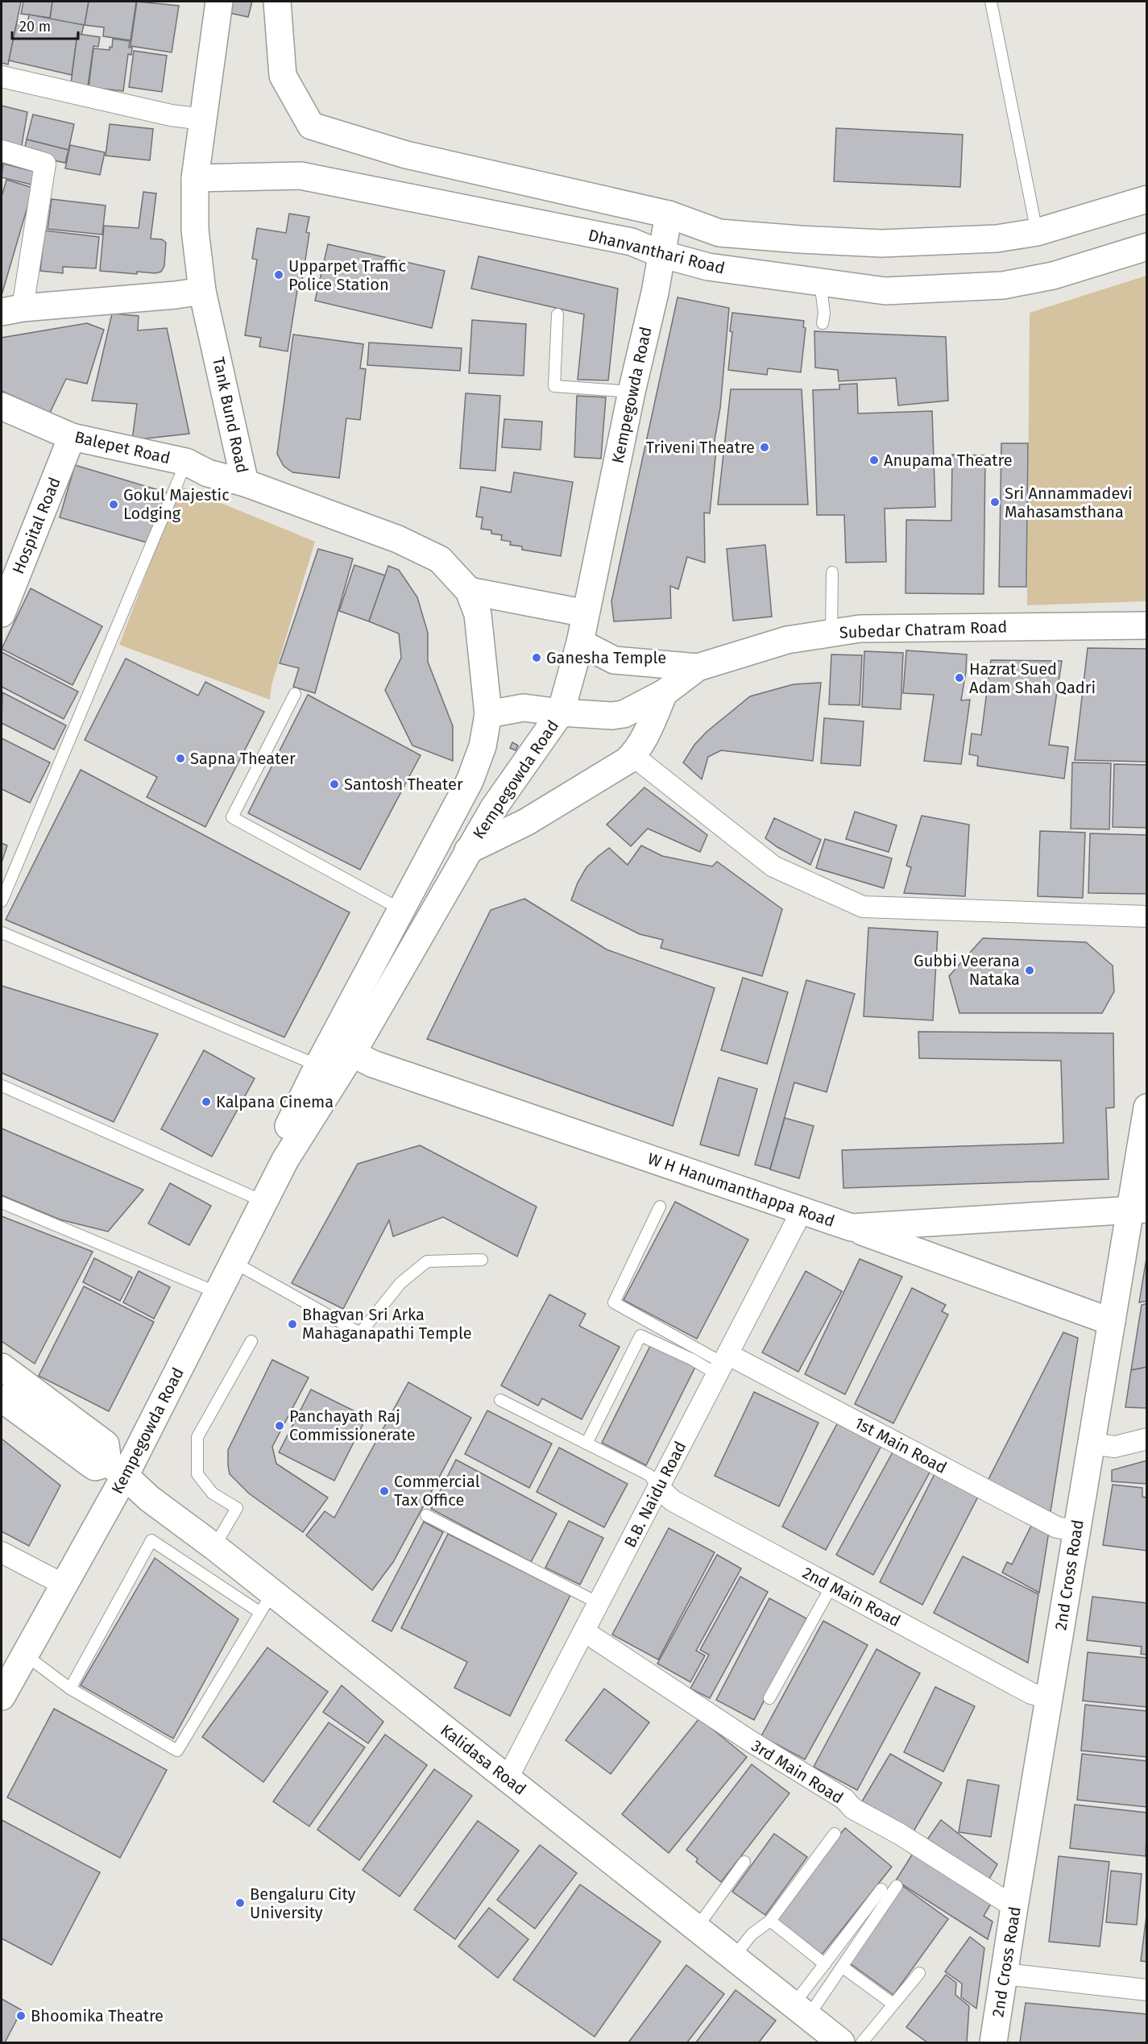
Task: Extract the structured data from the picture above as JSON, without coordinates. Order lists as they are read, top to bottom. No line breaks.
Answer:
{"streets":{"main road":["Dhanvanthari Road","Kempegowda Road","Tank Bund Road","Balepet Road","Hospital Road","Subedar Chatram Road","W H Hanumanthappa Road","2nd Cross Road","Kalidasa Road"],"street":["1st Main Road","B.B. Naidu Road","2nd Main Road","3rd Main Road"]},"crossings":[["Dhanvanthari Road","Kempegowda Road"],["Dhanvanthari Road","Tank Bund Road"],["Kempegowda Road","Tank Bund Road"],["Kempegowda Road","Subedar Chatram Road"],["Kempegowda Road","W H Hanumanthappa Road"],["Kempegowda Road","Kalidasa Road"],["Tank Bund Road","Balepet Road"],["Tank Bund Road","Subedar Chatram Road"],["Balepet Road","Hospital Road"],["W H Hanumanthappa Road","B.B. Naidu Road"],["W H Hanumanthappa Road","2nd Cross Road"],["1st Main Road","B.B. Naidu Road"],["1st Main Road","2nd Cross Road"],["B.B. Naidu Road","2nd Main Road"],["B.B. Naidu Road","Kalidasa Road"],["B.B. Naidu Road","3rd Main Road"],["2nd Cross Road","2nd Main Road"],["2nd Cross Road","3rd Main Road"]],"places":["Upparpet Traffic Police Station","Triveni Theatre","Anupama Theatre","Sri Annammadevi Mahasamsthana","Gokul Majestic Lodging","Ganesha Temple","Hazrat Sued Adam Shah Qadri","Sapna Theater","Santosh Theater","Gubbi Veerana Nataka","Kalpana Cinema","Bhagvan Sri Arka Mahaganapathi Temple","Panchayath Raj Commissionerate","Commercial Tax Office","Bengaluru City University","Bhoomika Theatre"],"scale_bar":"20 m"}
